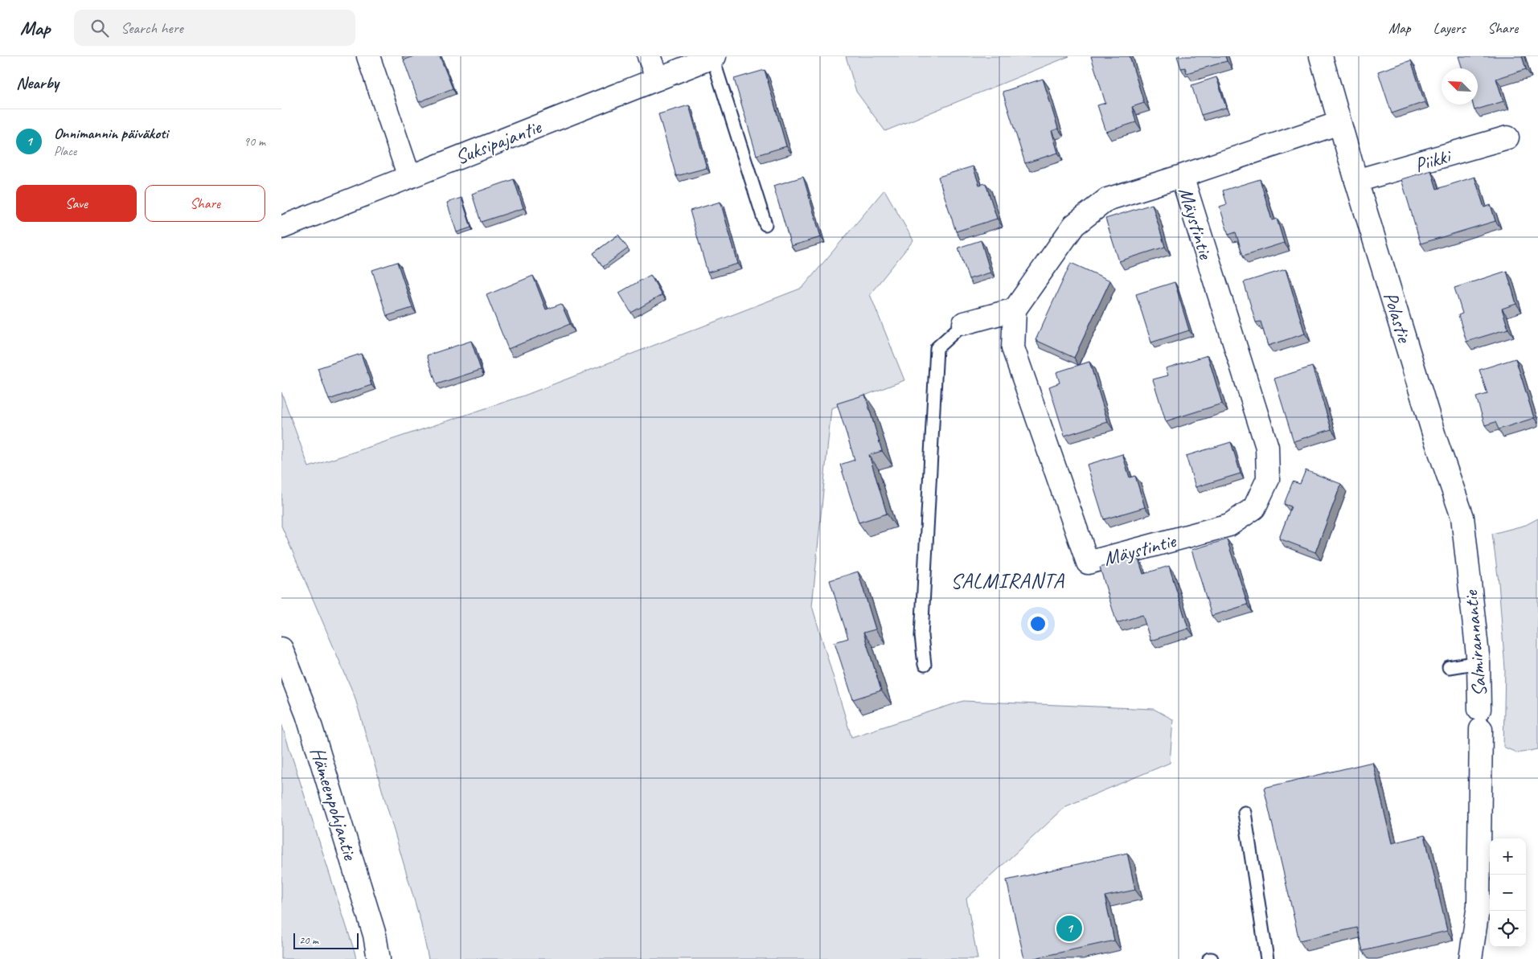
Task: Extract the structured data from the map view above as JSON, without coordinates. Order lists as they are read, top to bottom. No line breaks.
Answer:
{"streets":{"street":["Suksipajantie","Piikki","Mäystintie","Polastie","Salmirannantie","Hämeenpohjantie"]},"crossings":[["Piikki","Polastie"],["Mäystintie","Polastie"],["Polastie","Salmirannantie"]],"districts":["SALMIRANTA"],"scale_bar":"20 m","north":"top left","page":{"header":"Map","search":"Search here","nav":["Map","Layers","Share"],"heading":"Nearby","list":[{"mark":"1","name":"Onnimannin päiväkoti","note":"Place","value":"90 m"}],"buttons":["Save","Share"],"map_buttons":["+","−"],"pins":"1","scale":"20 m"}}
